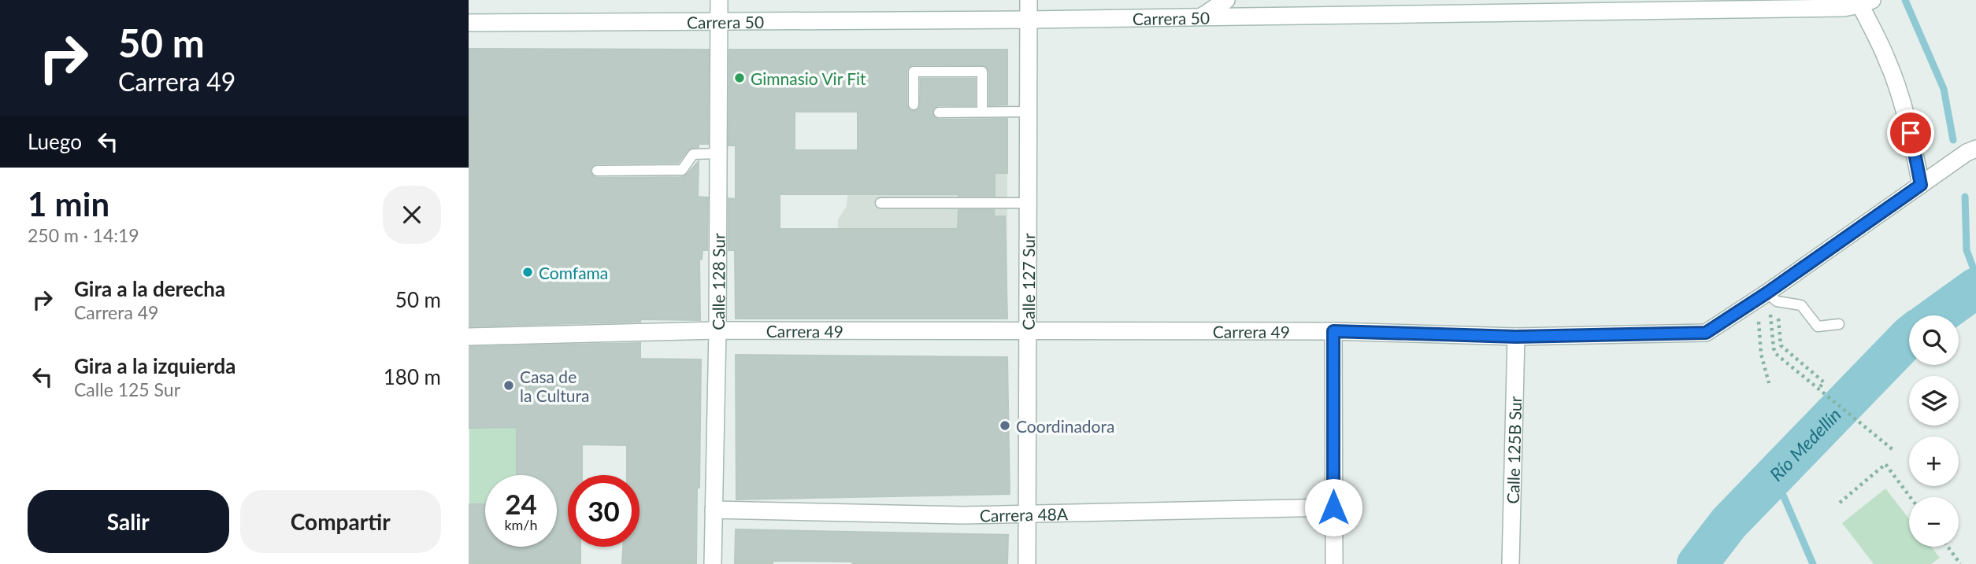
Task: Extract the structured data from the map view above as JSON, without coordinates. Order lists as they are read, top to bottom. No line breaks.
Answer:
{"streets":{"street":["Carrera 50","Calle 128 Sur","Calle 127 Sur","Carrera 49","Calle 125B Sur","Carrera 48A"]},"crossings":[["Carrera 50","Calle 128 Sur"],["Carrera 50","Calle 127 Sur"],["Calle 128 Sur","Carrera 49"],["Calle 128 Sur","Carrera 48A"],["Calle 127 Sur","Carrera 49"],["Calle 127 Sur","Carrera 48A"],["Carrera 49","Calle 125B Sur"]],"water":["Río Medellín"],"places":["Gimnasio Vir Fit","Comfama","Casa de la Cultura","Coordinadora"],"page":{"turn":["50 m","Carrera 49"],"then":"Luego","heading":["1 min","250 m · 14:19"],"list":[{"name":"Gira a la derecha","note":"Carrera 49","value":"50 m"},{"name":"Gira a la izquierda","note":"Calle 125 Sur","value":"180 m"}],"map_buttons":["+","−"],"speed":"24 km/h","limit":"30","buttons":["Salir","Compartir"]}}
